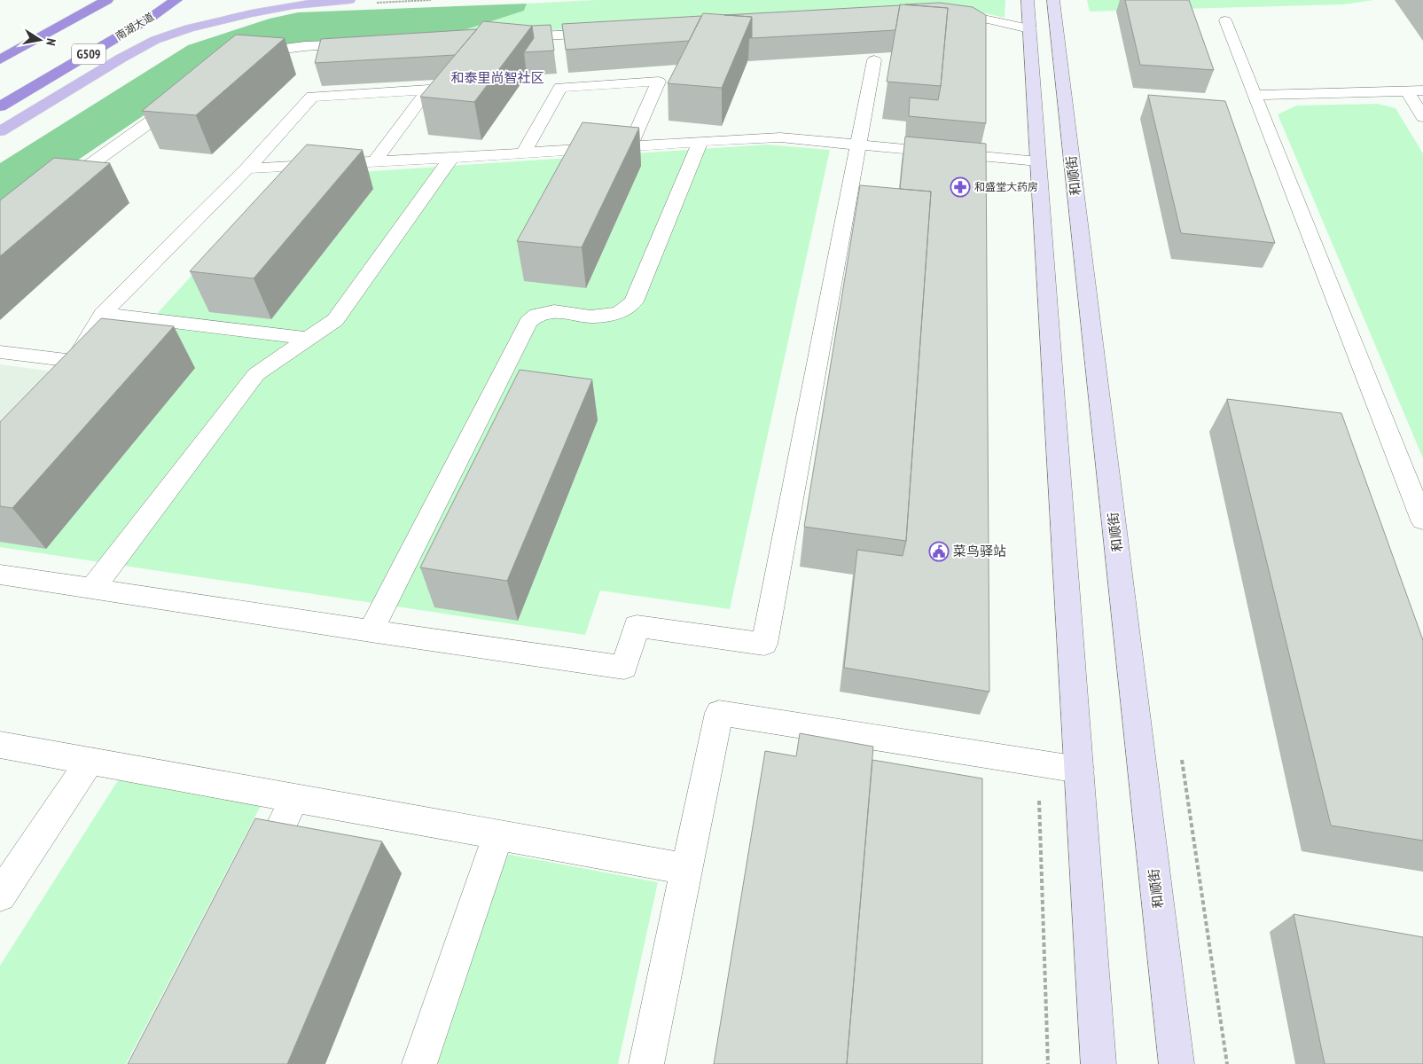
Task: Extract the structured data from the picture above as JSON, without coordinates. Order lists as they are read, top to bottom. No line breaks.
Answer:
{"streets":{"highway":["南湖大道","G509"],"street":["和顺街"]},"districts":["和泰里尚智社区"],"places":{"pharmacy":["和盛堂大药房"],"public building":["菜鸟驿站"]},"north":"right"}
